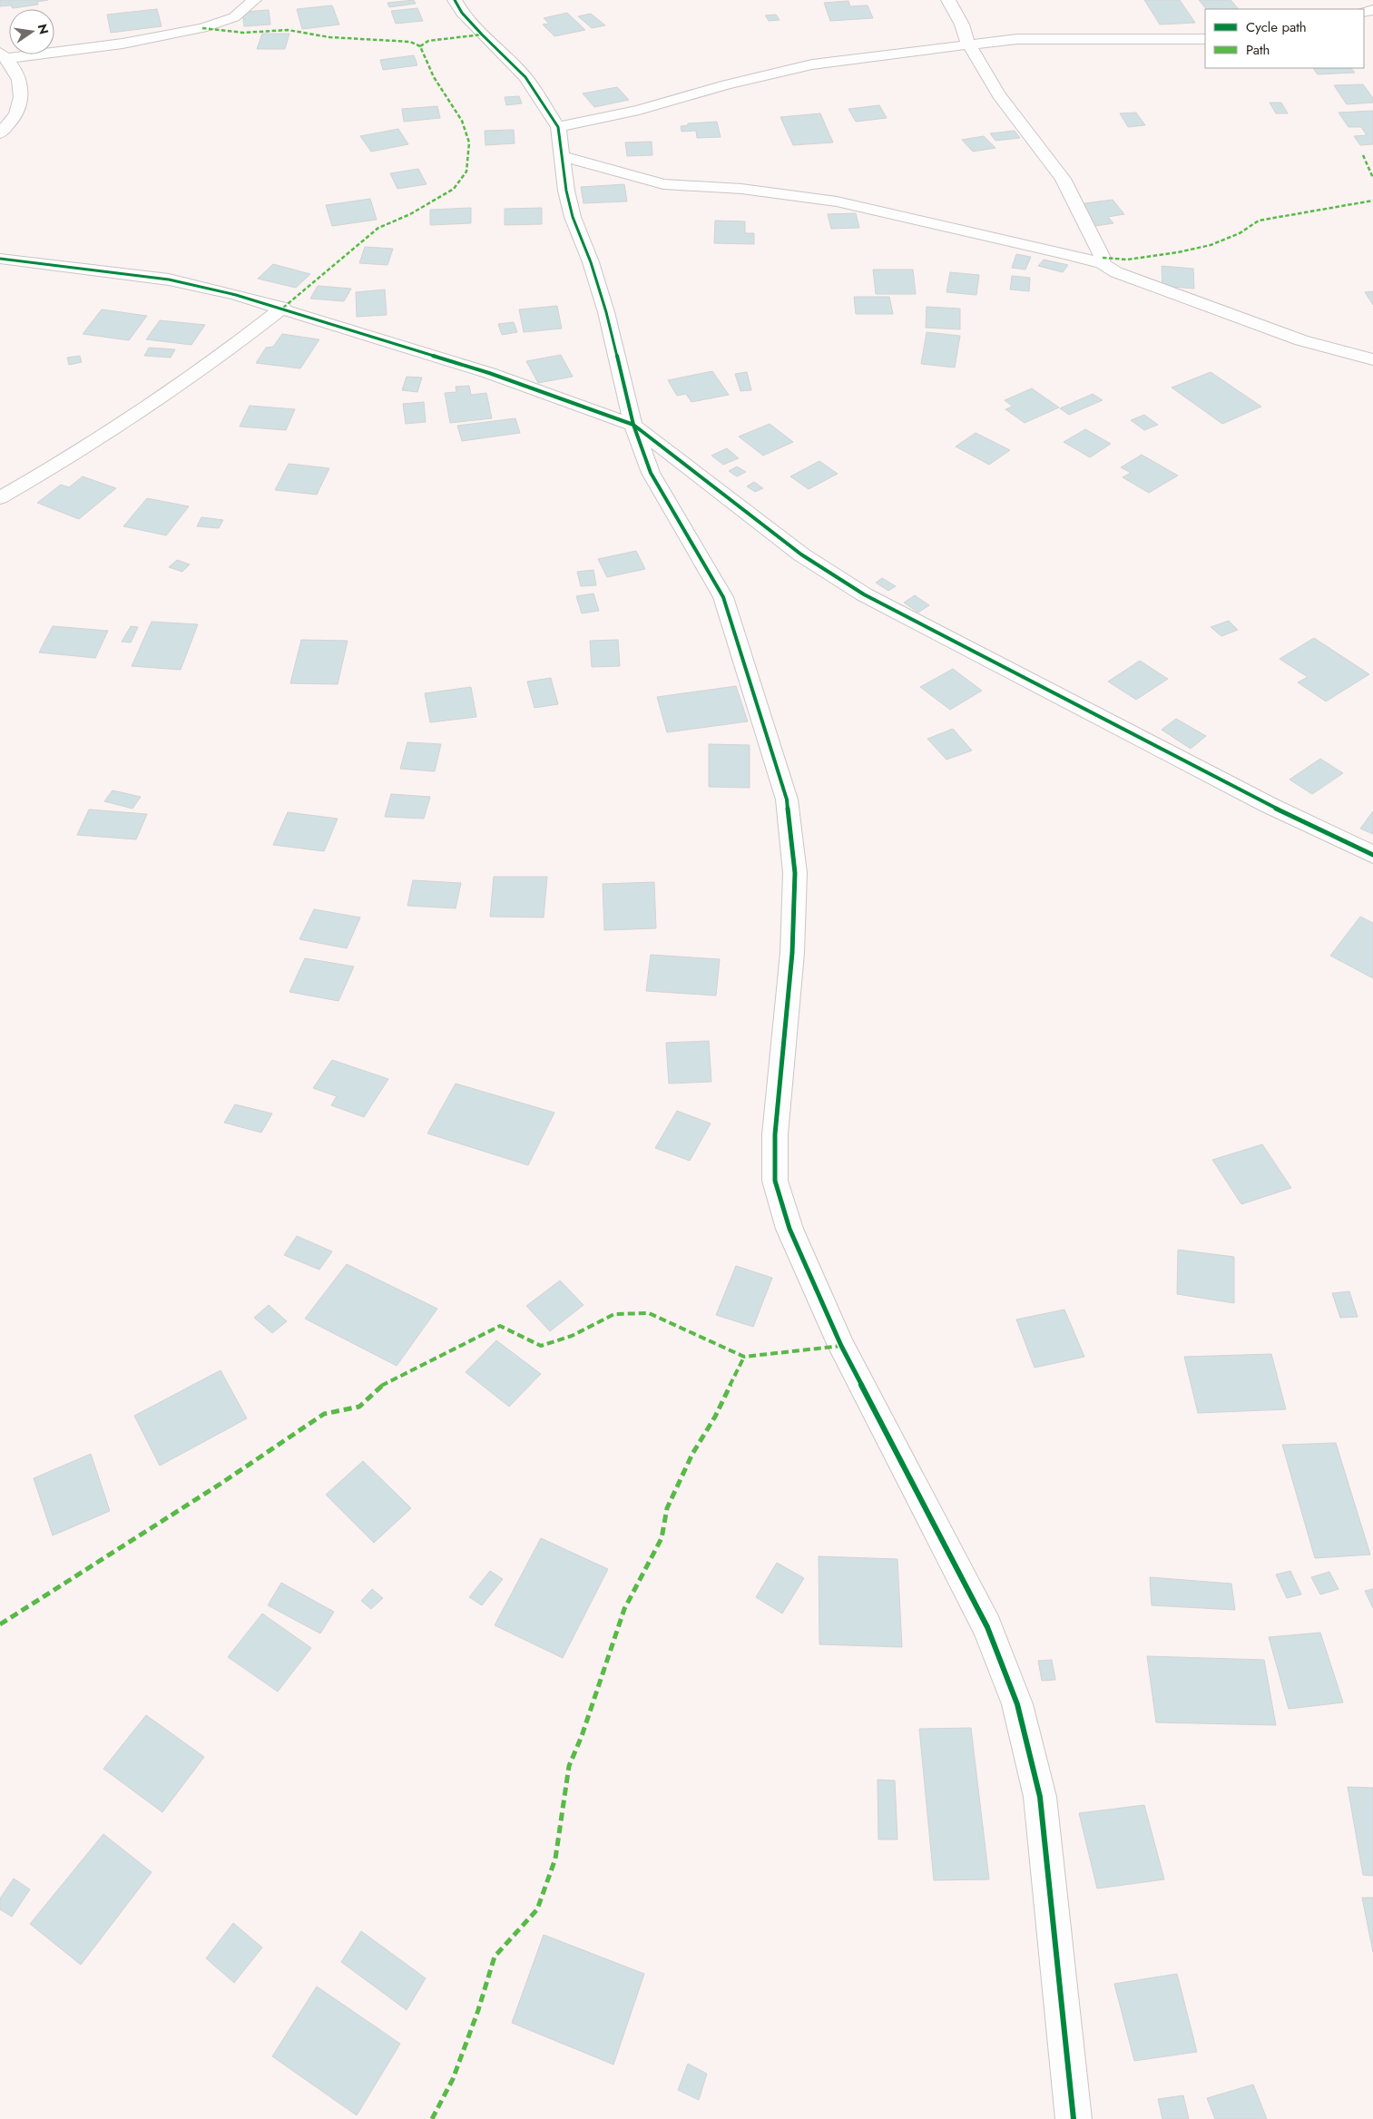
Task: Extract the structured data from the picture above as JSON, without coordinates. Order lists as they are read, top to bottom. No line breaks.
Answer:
{"legend":["Cycle path","Path"],"north":"right"}
